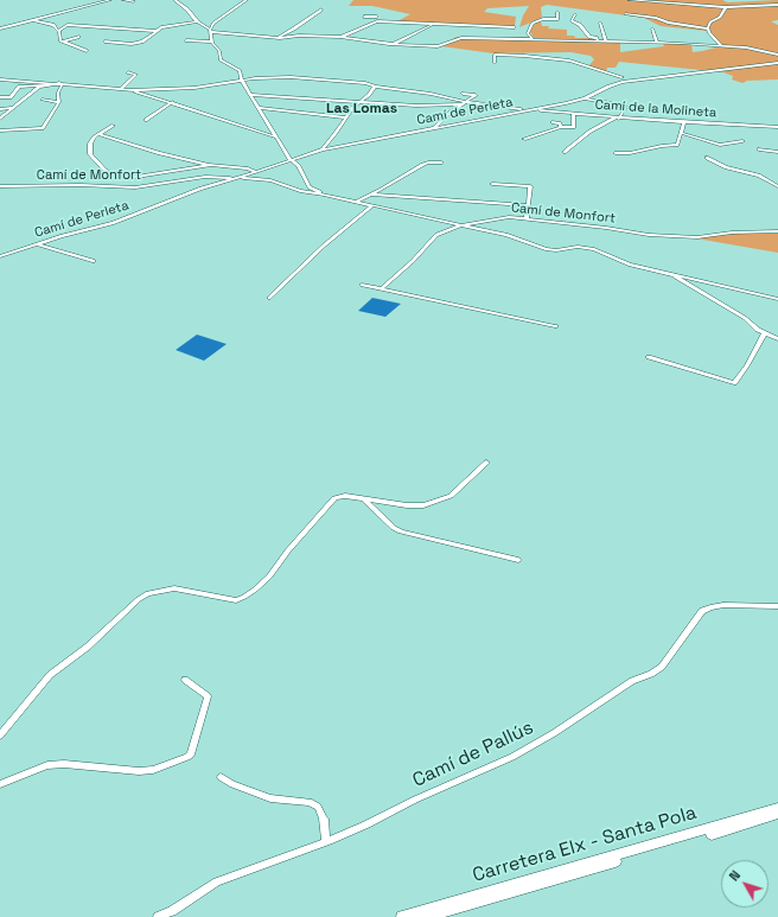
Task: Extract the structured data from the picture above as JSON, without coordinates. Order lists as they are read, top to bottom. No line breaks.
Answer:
{"streets":{"main road":["Carretera Elx - Santa Pola"],"street":["Camí de la Molineta","Camí de Perleta","Camí de Monfort","Camí de Pallús"]},"crossings":[["Camí de la Molineta","Camí de Perleta"],["Camí de Perleta","Camí de Monfort"]],"districts":["Las Lomas"],"north":"top left"}
